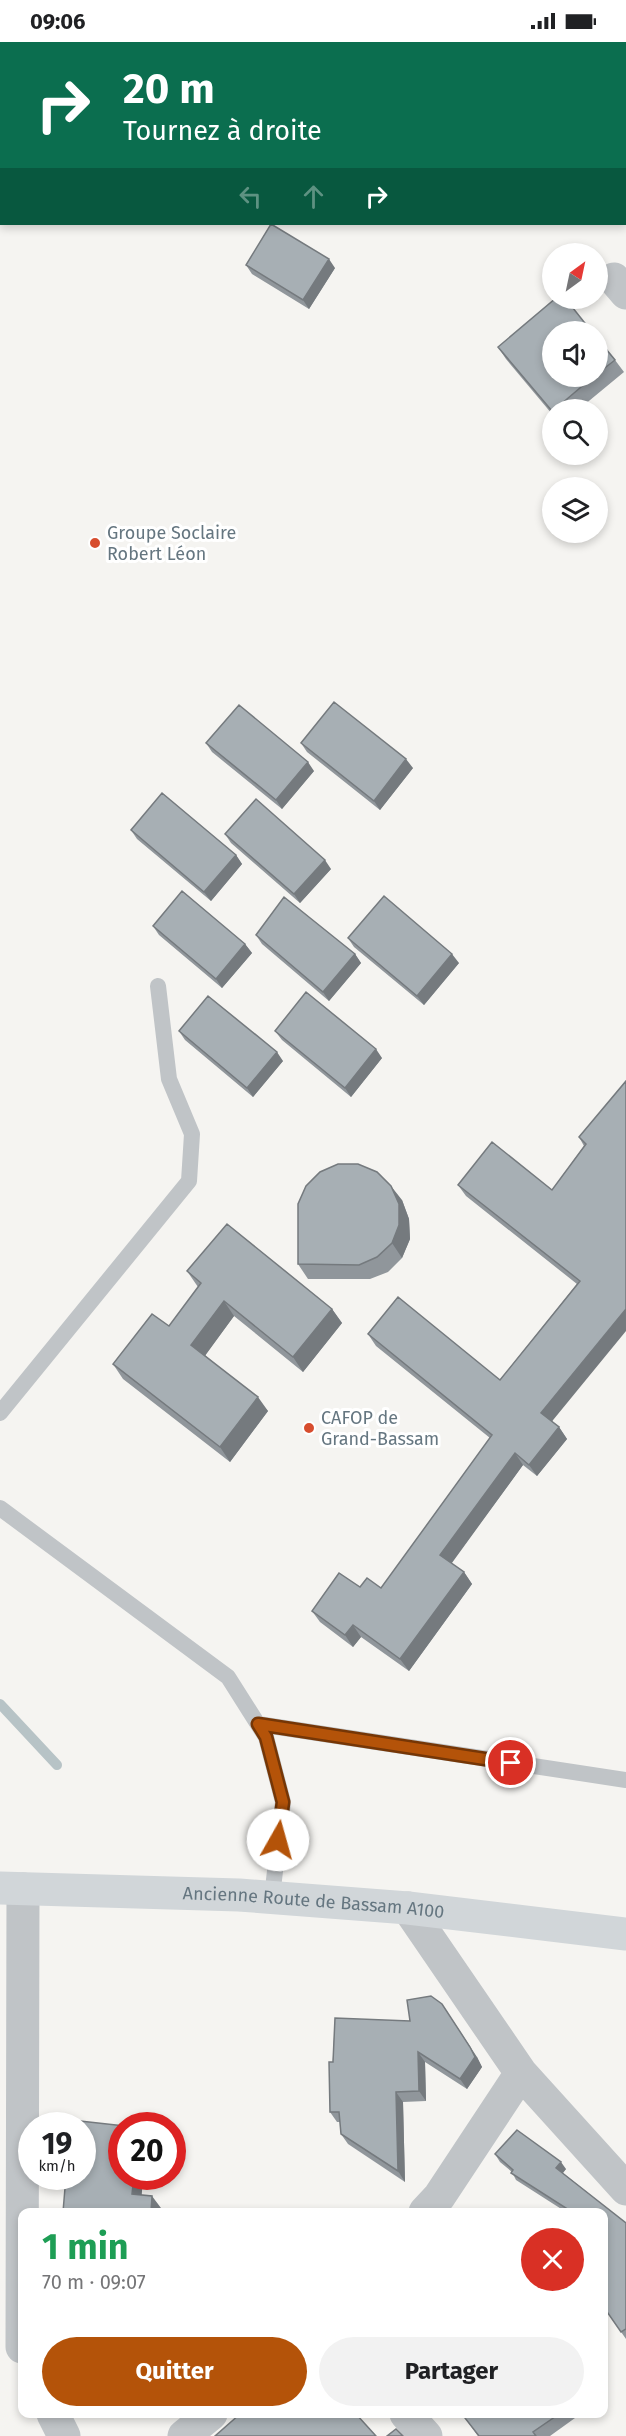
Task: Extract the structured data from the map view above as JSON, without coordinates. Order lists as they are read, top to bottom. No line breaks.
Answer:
{"streets":{"main road":["Ancienne Route de Bassam A100"]},"places":["Groupe Soclaire Robert Léon","CAFOP de Grand-Bassam"],"north":"top right","page":{"status":"09:06","turn":["20 m","Tournez à droite"],"speed":"19 km/h","limit":"20","heading":["1 min","70 m · 09:07"],"buttons":["Quitter","Partager"]}}
